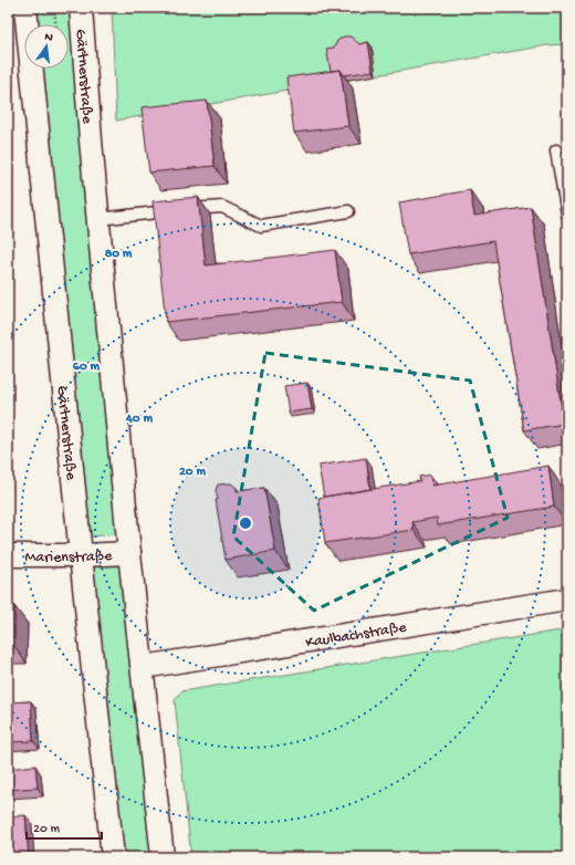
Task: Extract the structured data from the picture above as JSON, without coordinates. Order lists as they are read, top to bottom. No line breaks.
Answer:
{"streets":{"street":["Gärtnerstraße","Marienstraße","Kaulbachstraße"]},"crossings":[["Gärtnerstraße","Marienstraße"],["Gärtnerstraße","Kaulbachstraße"]],"scale_bar":"20 m","north":"top","rings":["80 m","60 m","40 m","20 m"]}
